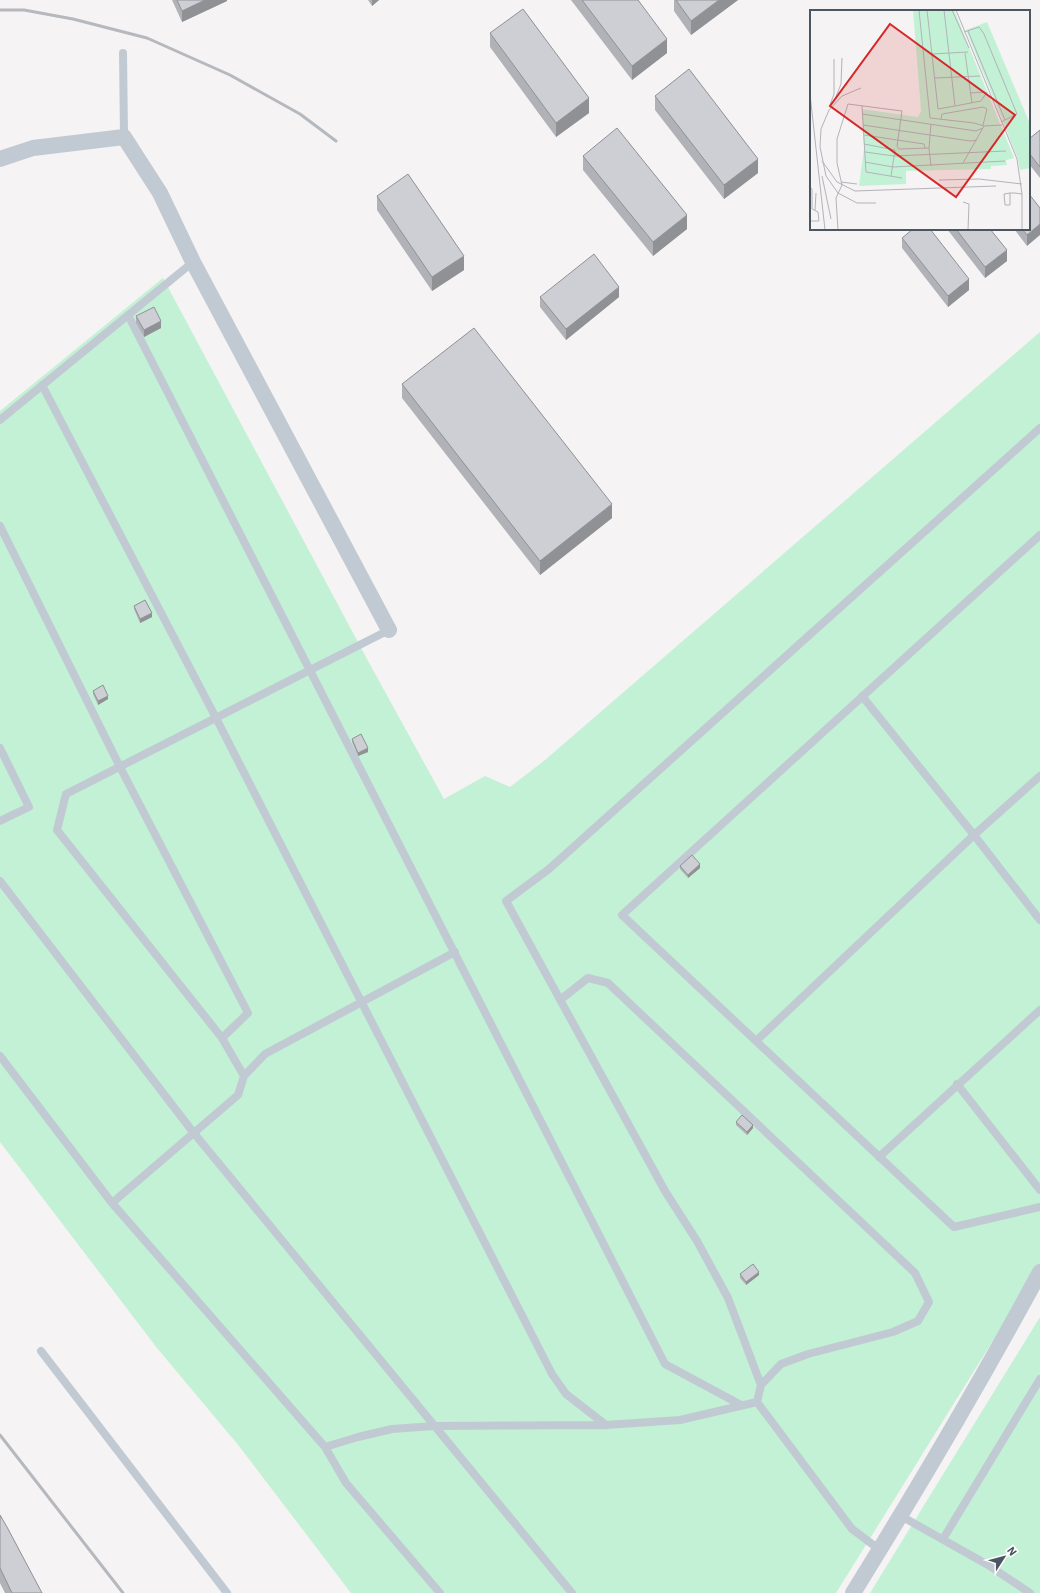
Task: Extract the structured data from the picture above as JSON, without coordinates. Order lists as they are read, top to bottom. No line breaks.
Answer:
{"north":"top right"}
